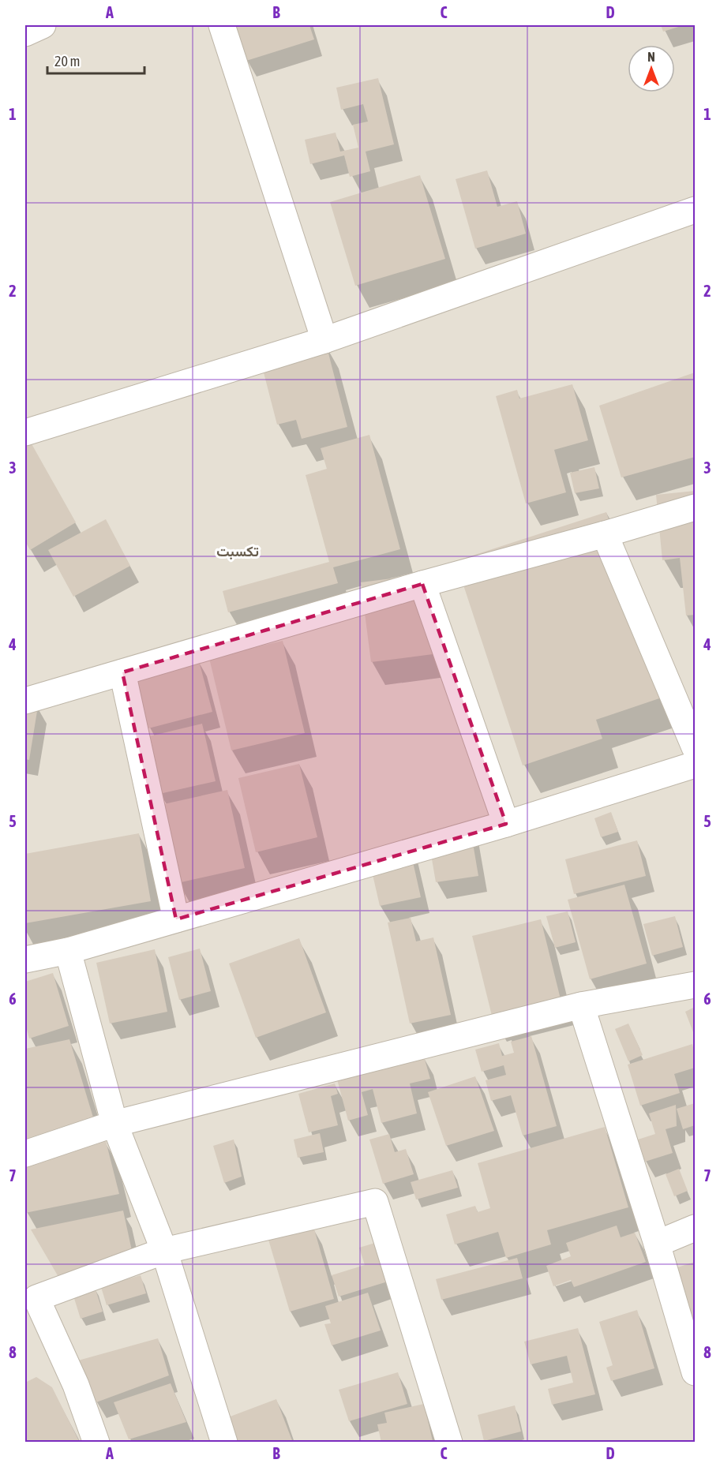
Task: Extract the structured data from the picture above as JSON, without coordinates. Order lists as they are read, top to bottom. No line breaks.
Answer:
{"districts":["تكسبت"],"scale_bar":"20 m","north":"top","grid":{"columns":["A","B","C","D"],"rows":["1","2","3","4","5","6","7","8"]}}
